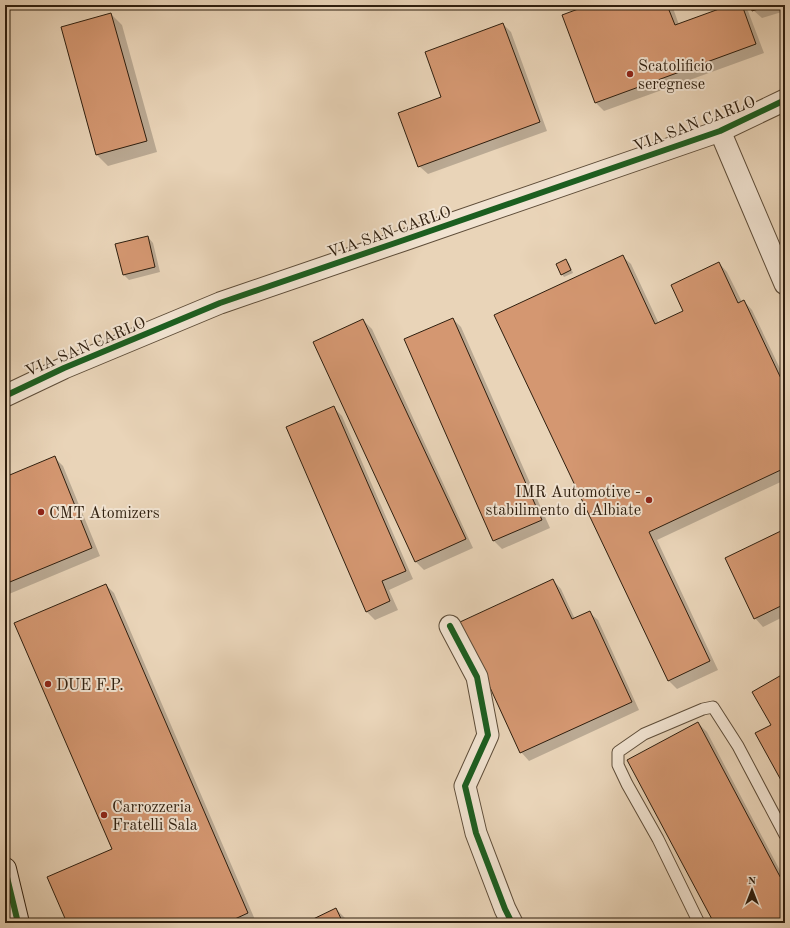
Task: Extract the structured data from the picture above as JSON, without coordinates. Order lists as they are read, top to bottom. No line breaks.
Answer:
{"streets":{"street":["VIA SAN CARLO"]},"places":["Scatolificio seregnese","IMR Automotive - stabilimento di Albiate","CMT Atomizers","DUE F.P.","Carrozzeria Fratelli Sala"],"north":"top"}
